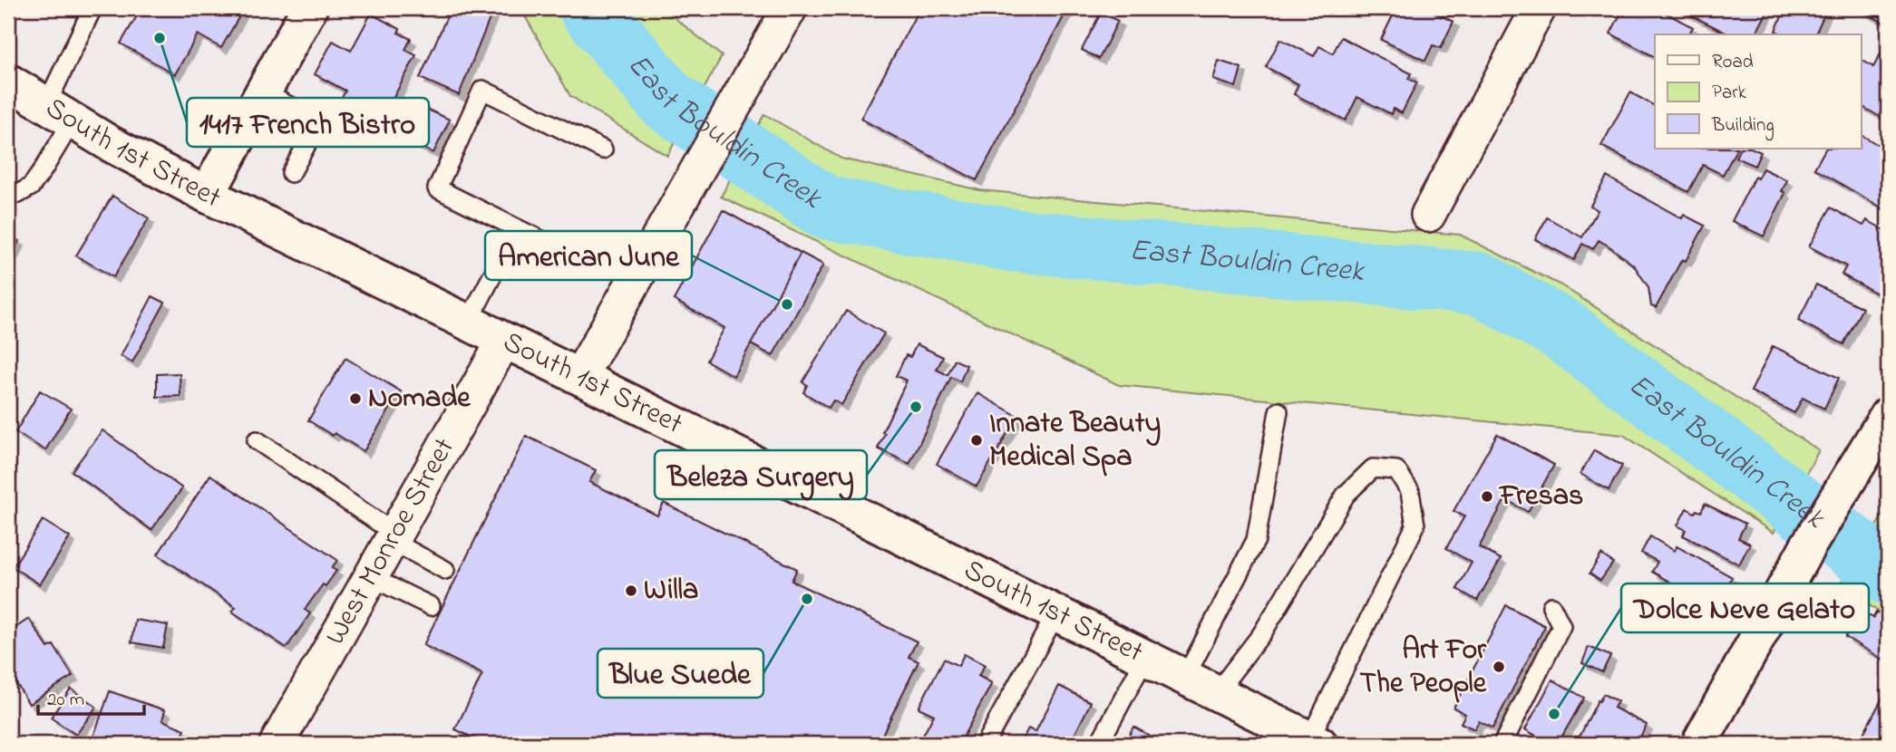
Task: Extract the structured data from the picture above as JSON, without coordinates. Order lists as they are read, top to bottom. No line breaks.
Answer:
{"streets":{"main road":["South 1st Street"],"street":["West Monroe Street"]},"crossings":[["South 1st Street","West Monroe Street"]],"water":["East Bouldin Creek"],"places":["1417 French Bistro","American June","Nomade","Beleza Surgery","Innate Beauty Medical Spa","Fresas","Willa","Blue Suede","Art For The People","Dolce Neve Gelato"],"legend":["Road","Park","Building"],"scale_bar":"20 m"}
